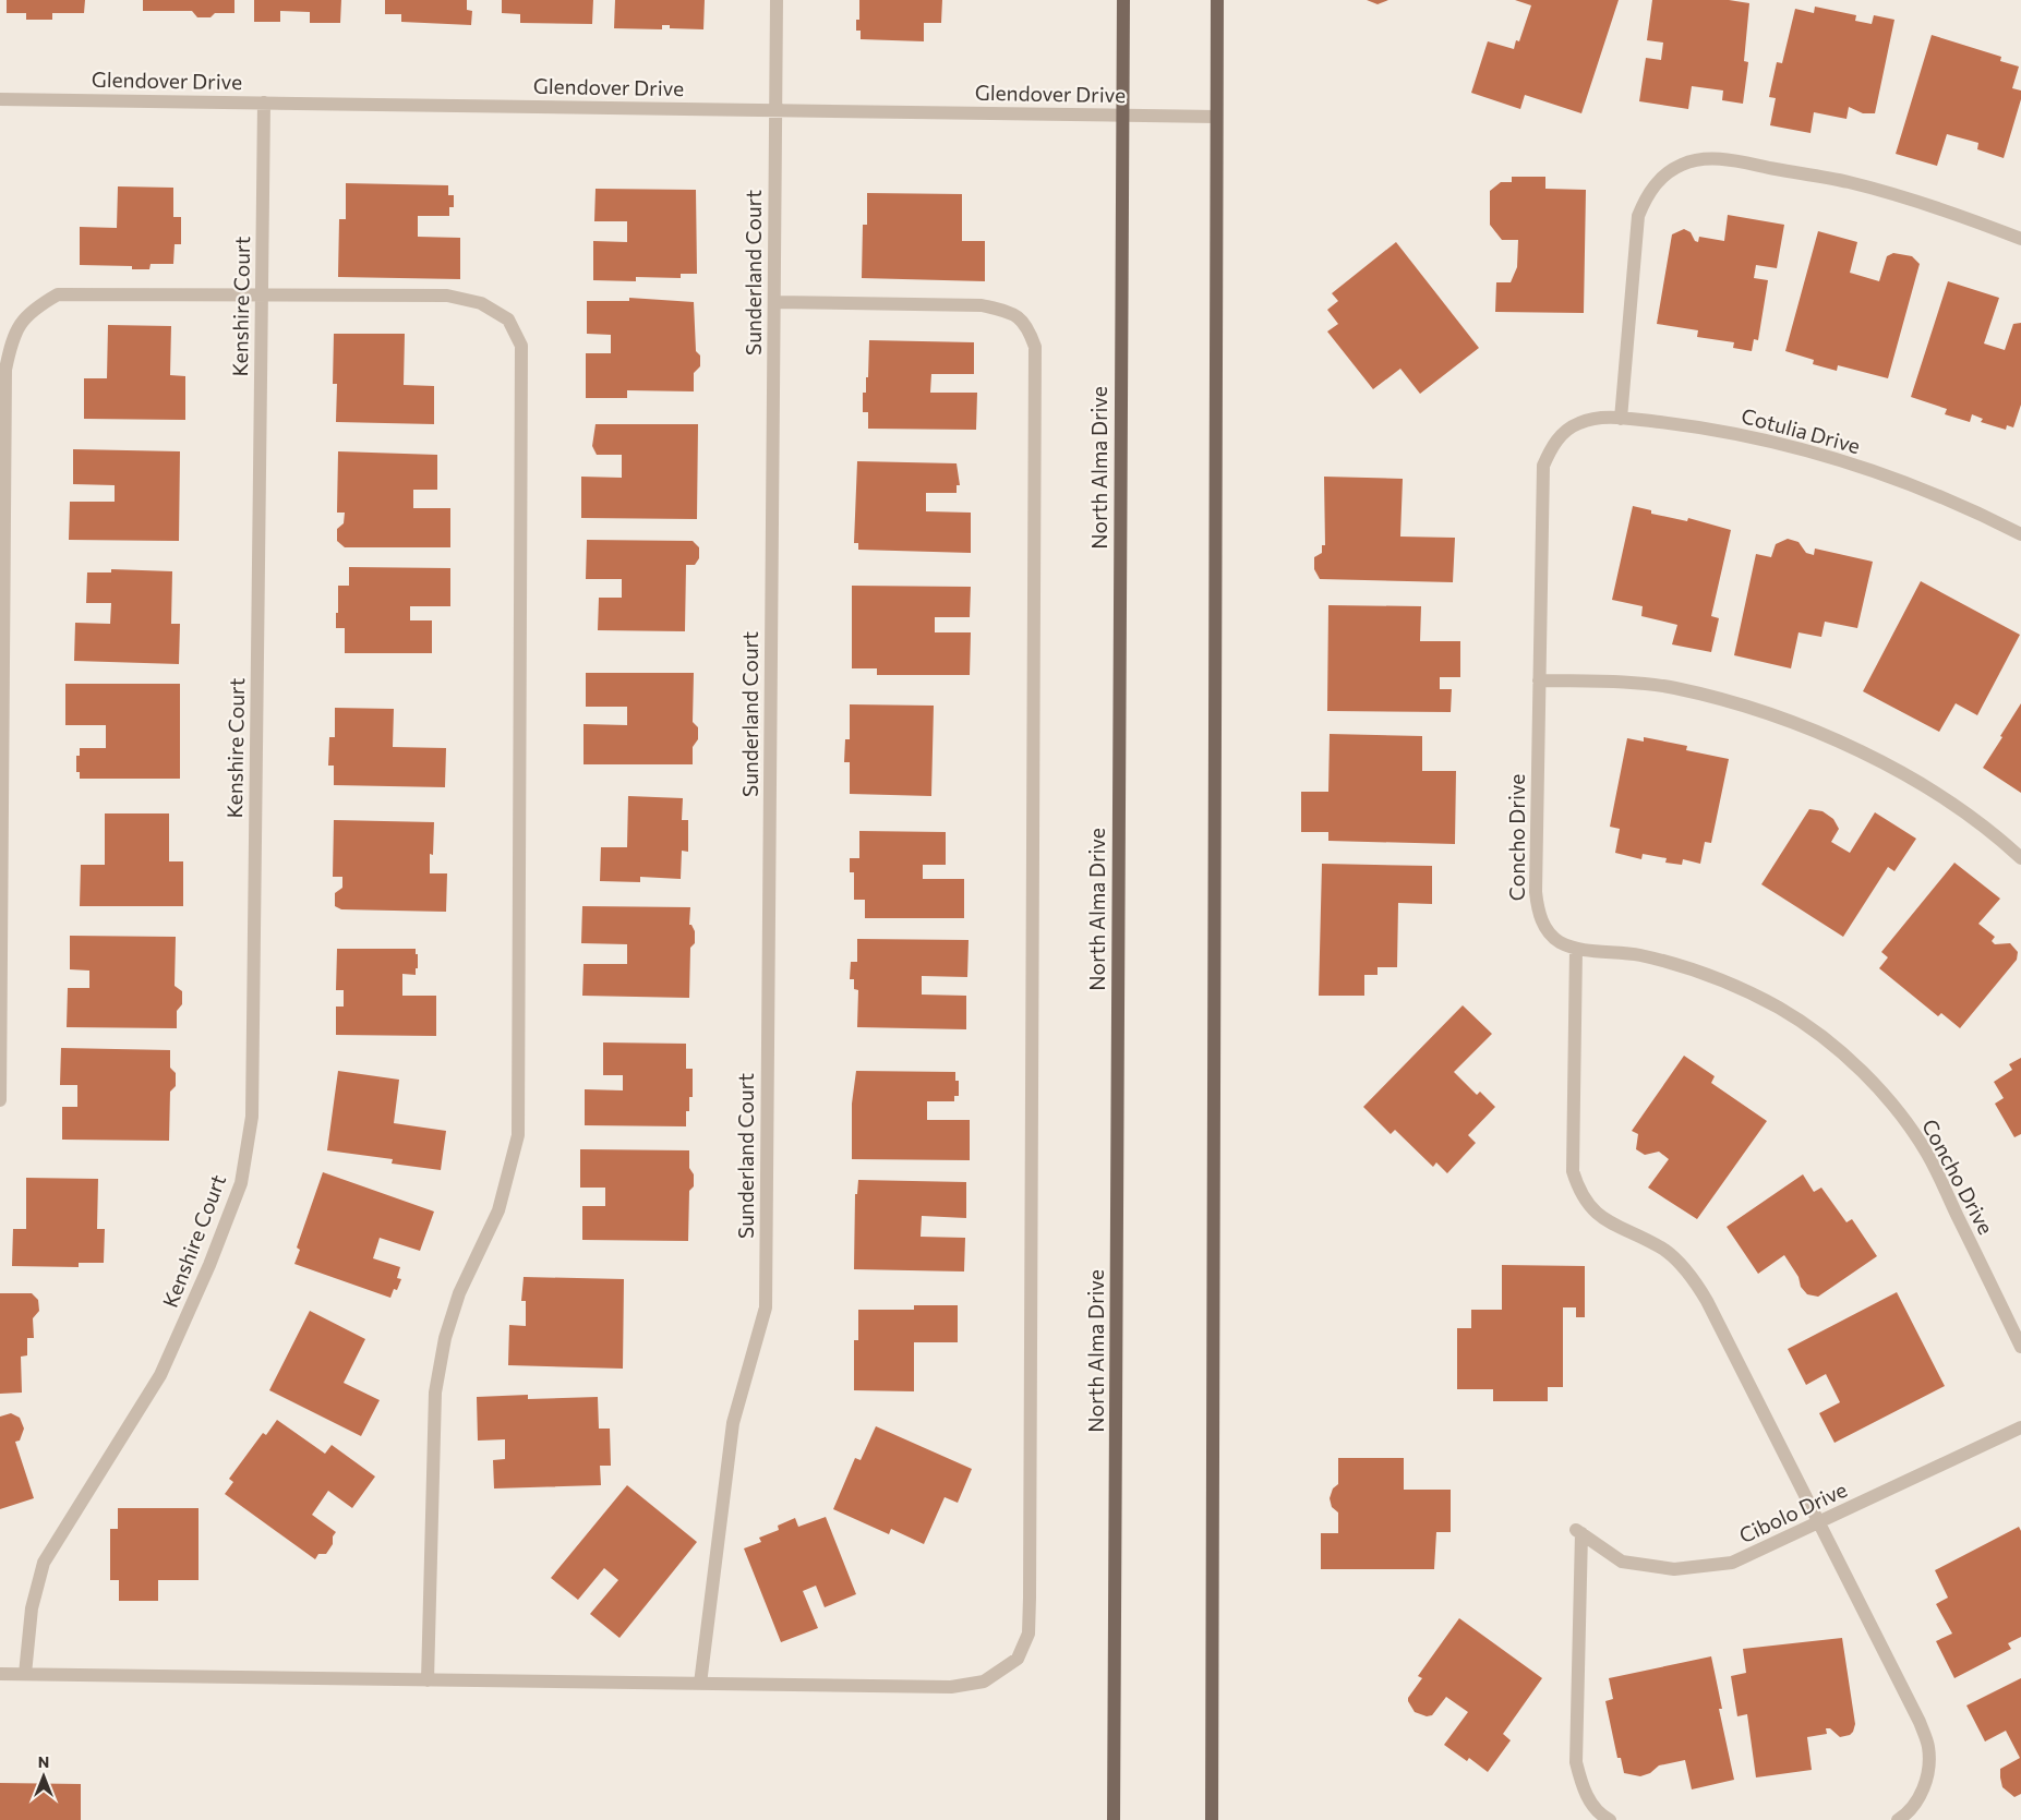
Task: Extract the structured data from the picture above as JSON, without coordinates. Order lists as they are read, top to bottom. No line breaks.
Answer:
{"streets":{"main road":["North Alma Drive"],"street":["Glendover Drive","Sunderland Court","Kenshire Court","Cotulia Drive","Concho Drive","Cibolo Drive"]},"crossings":[["Glendover Drive","Sunderland Court"],["Glendover Drive","Kenshire Court"],["Glendover Drive","North Alma Drive"],["Cotulia Drive","Concho Drive"]],"north":"top"}
